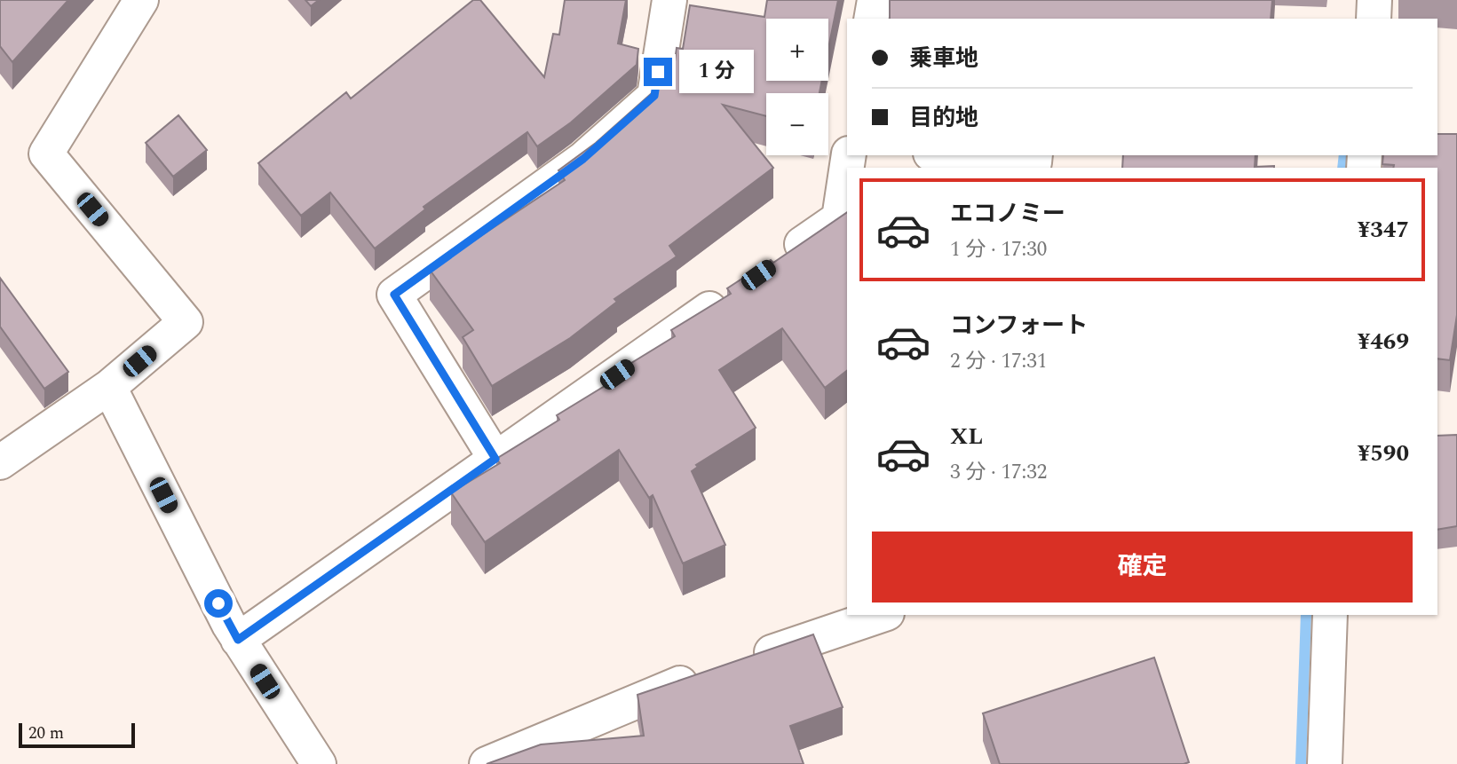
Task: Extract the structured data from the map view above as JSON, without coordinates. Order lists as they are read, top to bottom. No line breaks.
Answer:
{"scale_bar":"20 m","page":{"map_buttons":["+","−"],"banner":["乗車地","目的地"],"bubble":"1 分","list":[{"name":"エコノミー","note":"1 分 · 17:30","value":"¥347"},{"name":"コンフォート","note":"2 分 · 17:31","value":"¥469"},{"name":"XL","note":"3 分 · 17:32","value":"¥590"}],"buttons":"確定","scale":"20 m"}}
